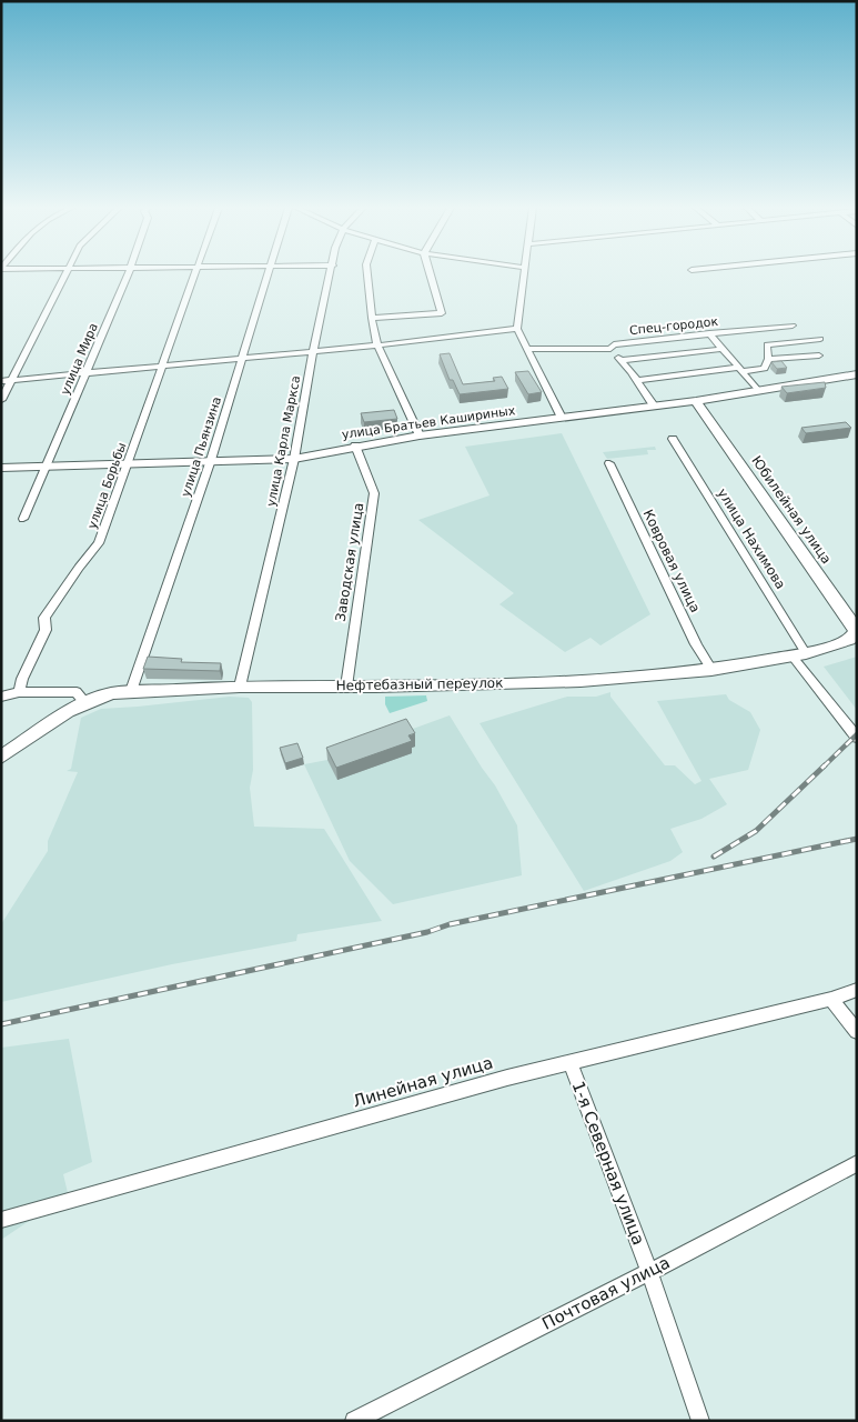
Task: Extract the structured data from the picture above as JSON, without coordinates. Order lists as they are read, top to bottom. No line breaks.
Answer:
{"streets":{"main road":["улица Братьев Кашириных","Юбилейная улица","Нефтебазный переулок"],"street":["Спец-городок","улица Мира","улица Карла Маркса","улица Пьянзина","улица Борьбы","улица Нахимова","Ковровая улица","Заводская улица","Линейная улица","1-я Северная улица","Почтовая улица"]},"crossings":[["улица Мира","улица Братьев Кашириных"],["улица Братьев Кашириных","улица Карла Маркса"],["улица Братьев Кашириных","улица Пьянзина"],["улица Братьев Кашириных","улица Борьбы"],["улица Братьев Кашириных","Юбилейная улица"],["улица Братьев Кашириных","Заводская улица"],["улица Карла Маркса","Нефтебазный переулок"],["улица Пьянзина","Нефтебазный переулок"],["Юбилейная улица","Нефтебазный переулок"],["улица Нахимова","Нефтебазный переулок"],["Ковровая улица","Нефтебазный переулок"],["Заводская улица","Нефтебазный переулок"],["Линейная улица","1-я Северная улица"],["1-я Северная улица","Почтовая улица"]]}
